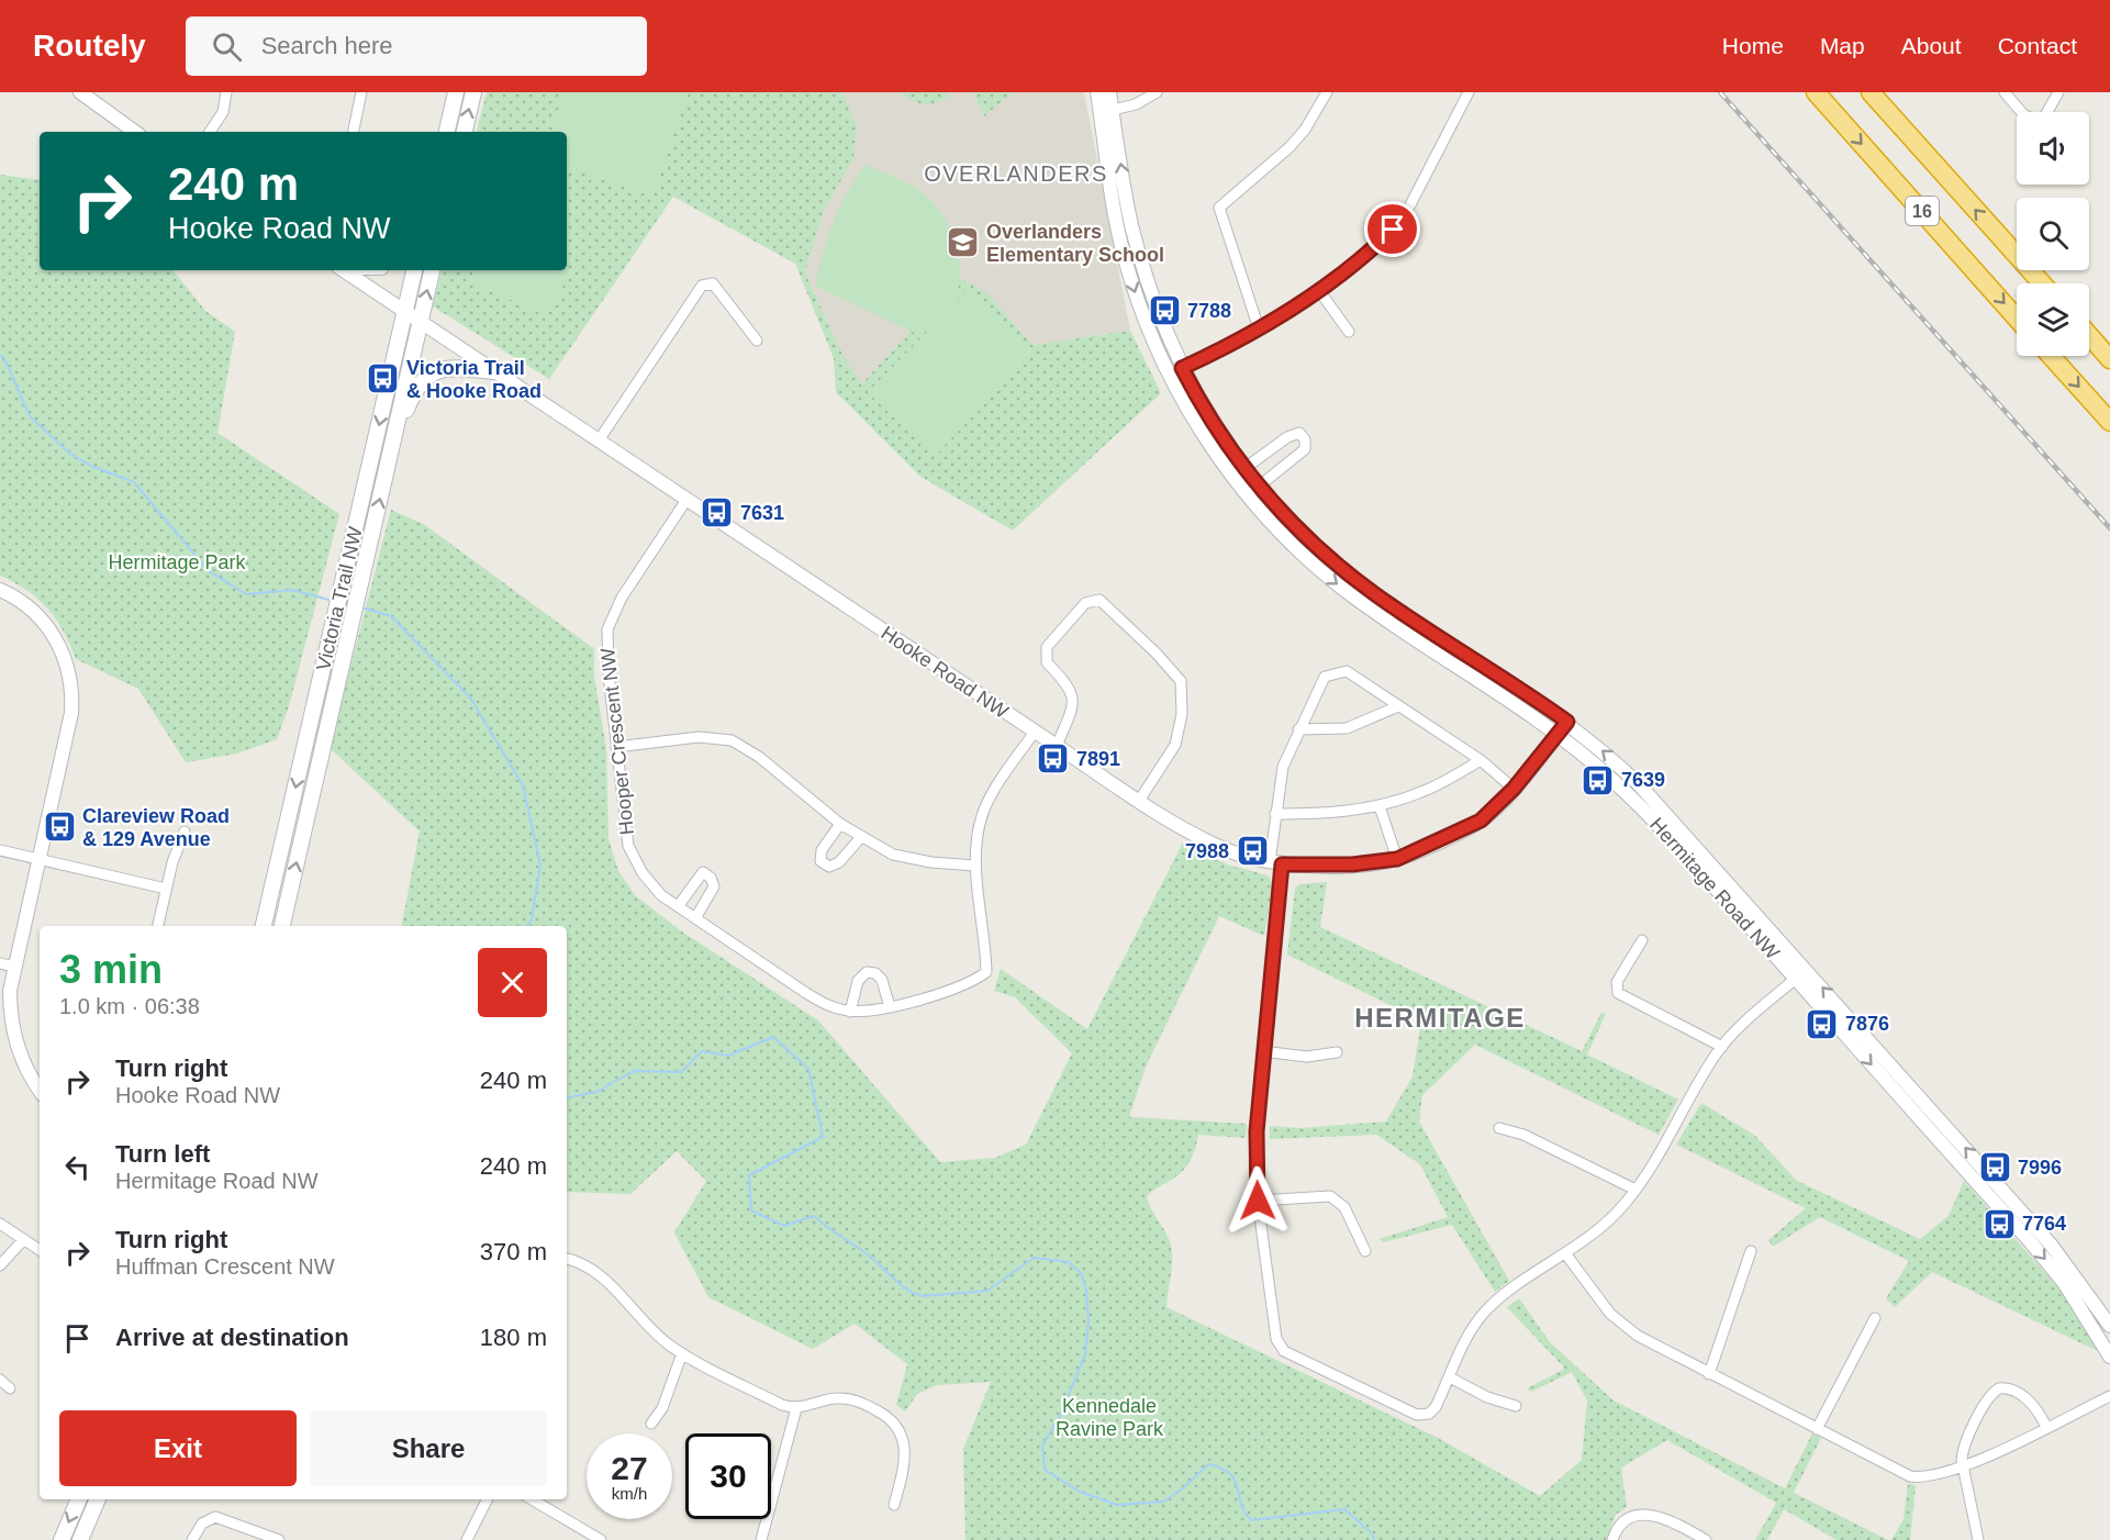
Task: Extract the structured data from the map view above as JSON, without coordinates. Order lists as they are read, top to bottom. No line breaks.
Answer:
{"streets":{"highway":["16"],"main road":["Victoria Trail NW"],"street":["Hooke Road NW","Hooper Crescent NW","Hermitage Road NW"]},"crossings":[["Victoria Trail NW","Hooke Road NW"],["Hooke Road NW","Hooper Crescent NW"],["Hooke Road NW","Hermitage Road NW"]],"districts":["OVERLANDERS","HERMITAGE"],"parks":["Hermitage Park","Kennedale Ravine Park"],"places":{"school or university":["Overlanders Elementary School"],"bus stop":["7788","Victoria Trail & Hooke Road","7631","7891","7639","Clareview Road & 129 Avenue","7988","7876","7996","7764"]},"page":{"header":"Routely","search":"Search here","nav":["Home","Map","About","Contact"],"turn":["240 m","Hooke Road NW"],"heading":["3 min","1.0 km · 06:38"],"list":[{"name":"Turn right","note":"Hooke Road NW","value":"240 m"},{"name":"Turn left","note":"Hermitage Road NW","value":"240 m"},{"name":"Turn right","note":"Huffman Crescent NW","value":"370 m"},{"name":"Arrive at destination","value":"180 m"}],"buttons":["Exit","Share"],"speed":"27 km/h","limit":"30"}}
